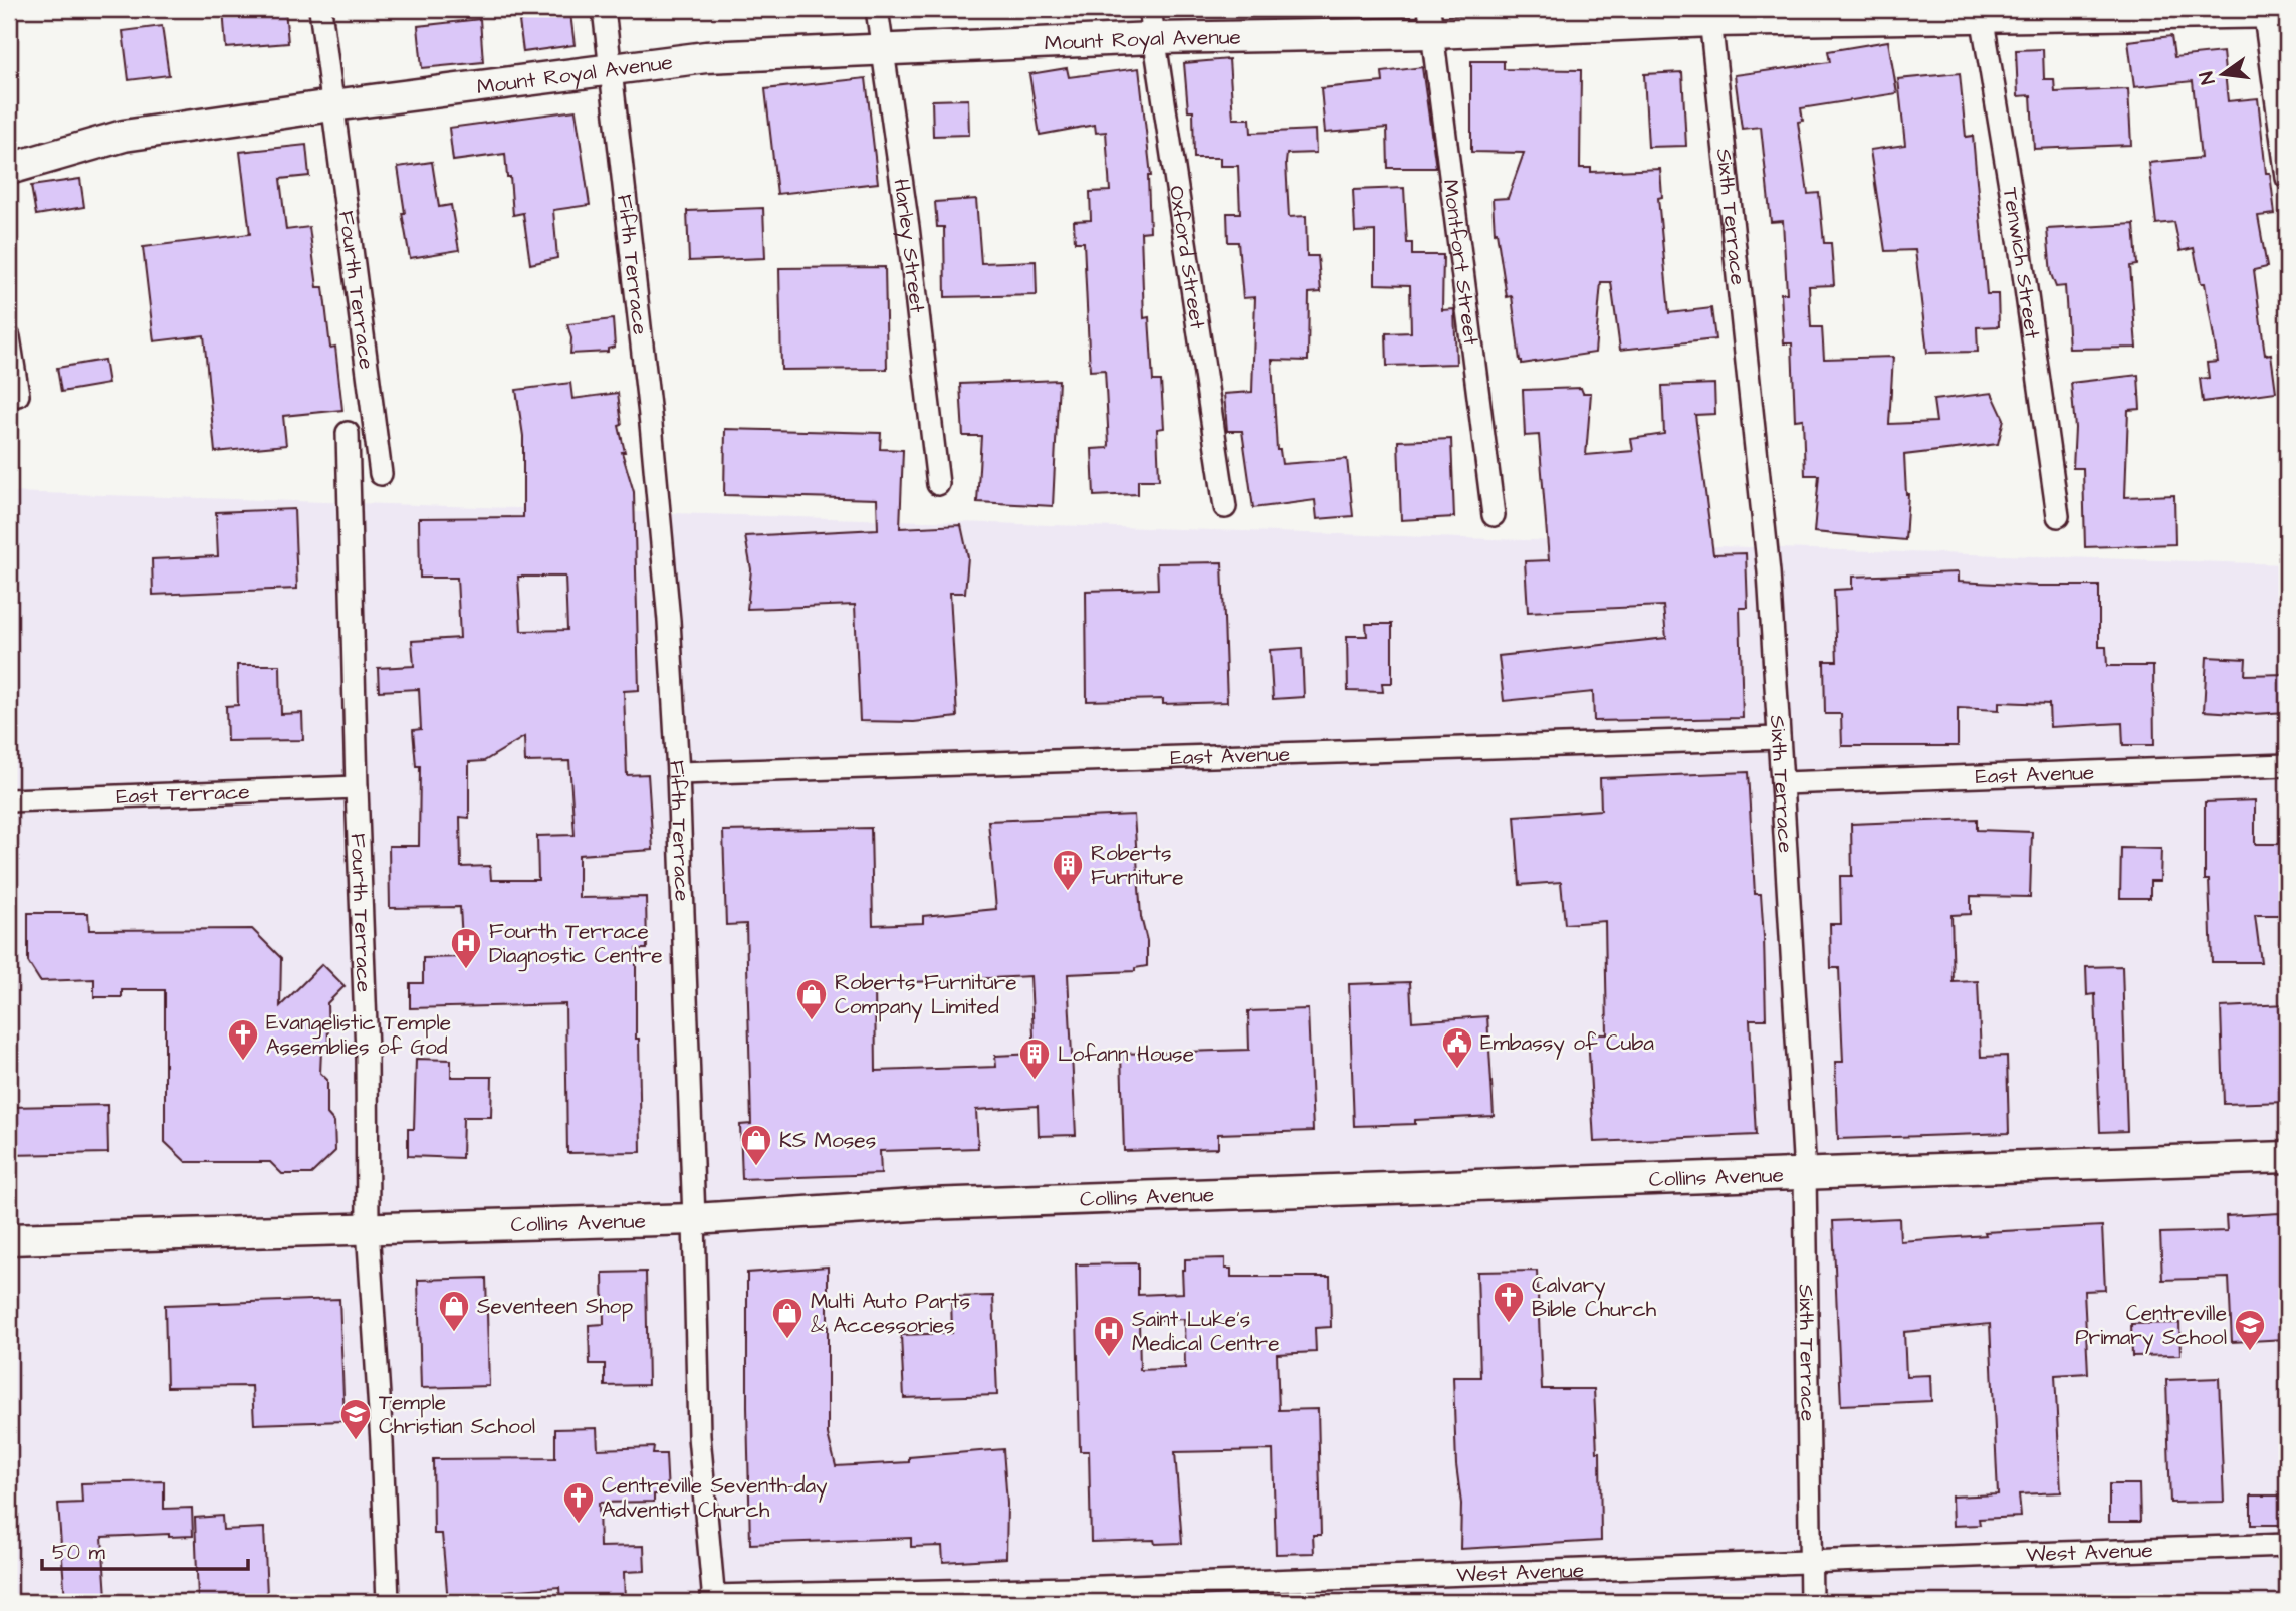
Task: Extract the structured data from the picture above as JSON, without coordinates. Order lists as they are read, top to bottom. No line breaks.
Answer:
{"streets":{"street":["Mount Royal Avenue","Sixth Terrace","Harley Street","Oxford Street","Montfort Street","Tenwich Street","Fifth Terrace","Fourth Terrace","East Avenue","East Terrace","Collins Avenue","West Avenue"]},"crossings":[["Mount Royal Avenue","Sixth Terrace"],["Mount Royal Avenue","Harley Street"],["Mount Royal Avenue","Oxford Street"],["Mount Royal Avenue","Montfort Street"],["Mount Royal Avenue","Tenwich Street"],["Mount Royal Avenue","Fifth Terrace"],["Mount Royal Avenue","Fourth Terrace"],["Sixth Terrace","East Avenue"],["Sixth Terrace","Collins Avenue"],["Sixth Terrace","West Avenue"],["Fifth Terrace","East Avenue"],["Fifth Terrace","Collins Avenue"],["Fifth Terrace","West Avenue"],["Fourth Terrace","East Terrace"],["Fourth Terrace","Collins Avenue"]],"places":{"building":["Roberts Furniture","Lofann House"],"hospital":["Fourth Terrace Diagnostic Centre","Saint Luke's Medical Centre"],"shop":["Roberts Furniture Company Limited","KS Moses","Seventeen Shop","Multi Auto Parts & Accessories"],"church":["Evangelistic Temple Assemblies of God","Calvary Bible Church","Centreville Seventh-day Adventist Church"],"public building":["Embassy of Cuba"],"school or university":["Centreville Primary School","Temple Christian School"]},"scale_bar":"50 m","north":"left"}
